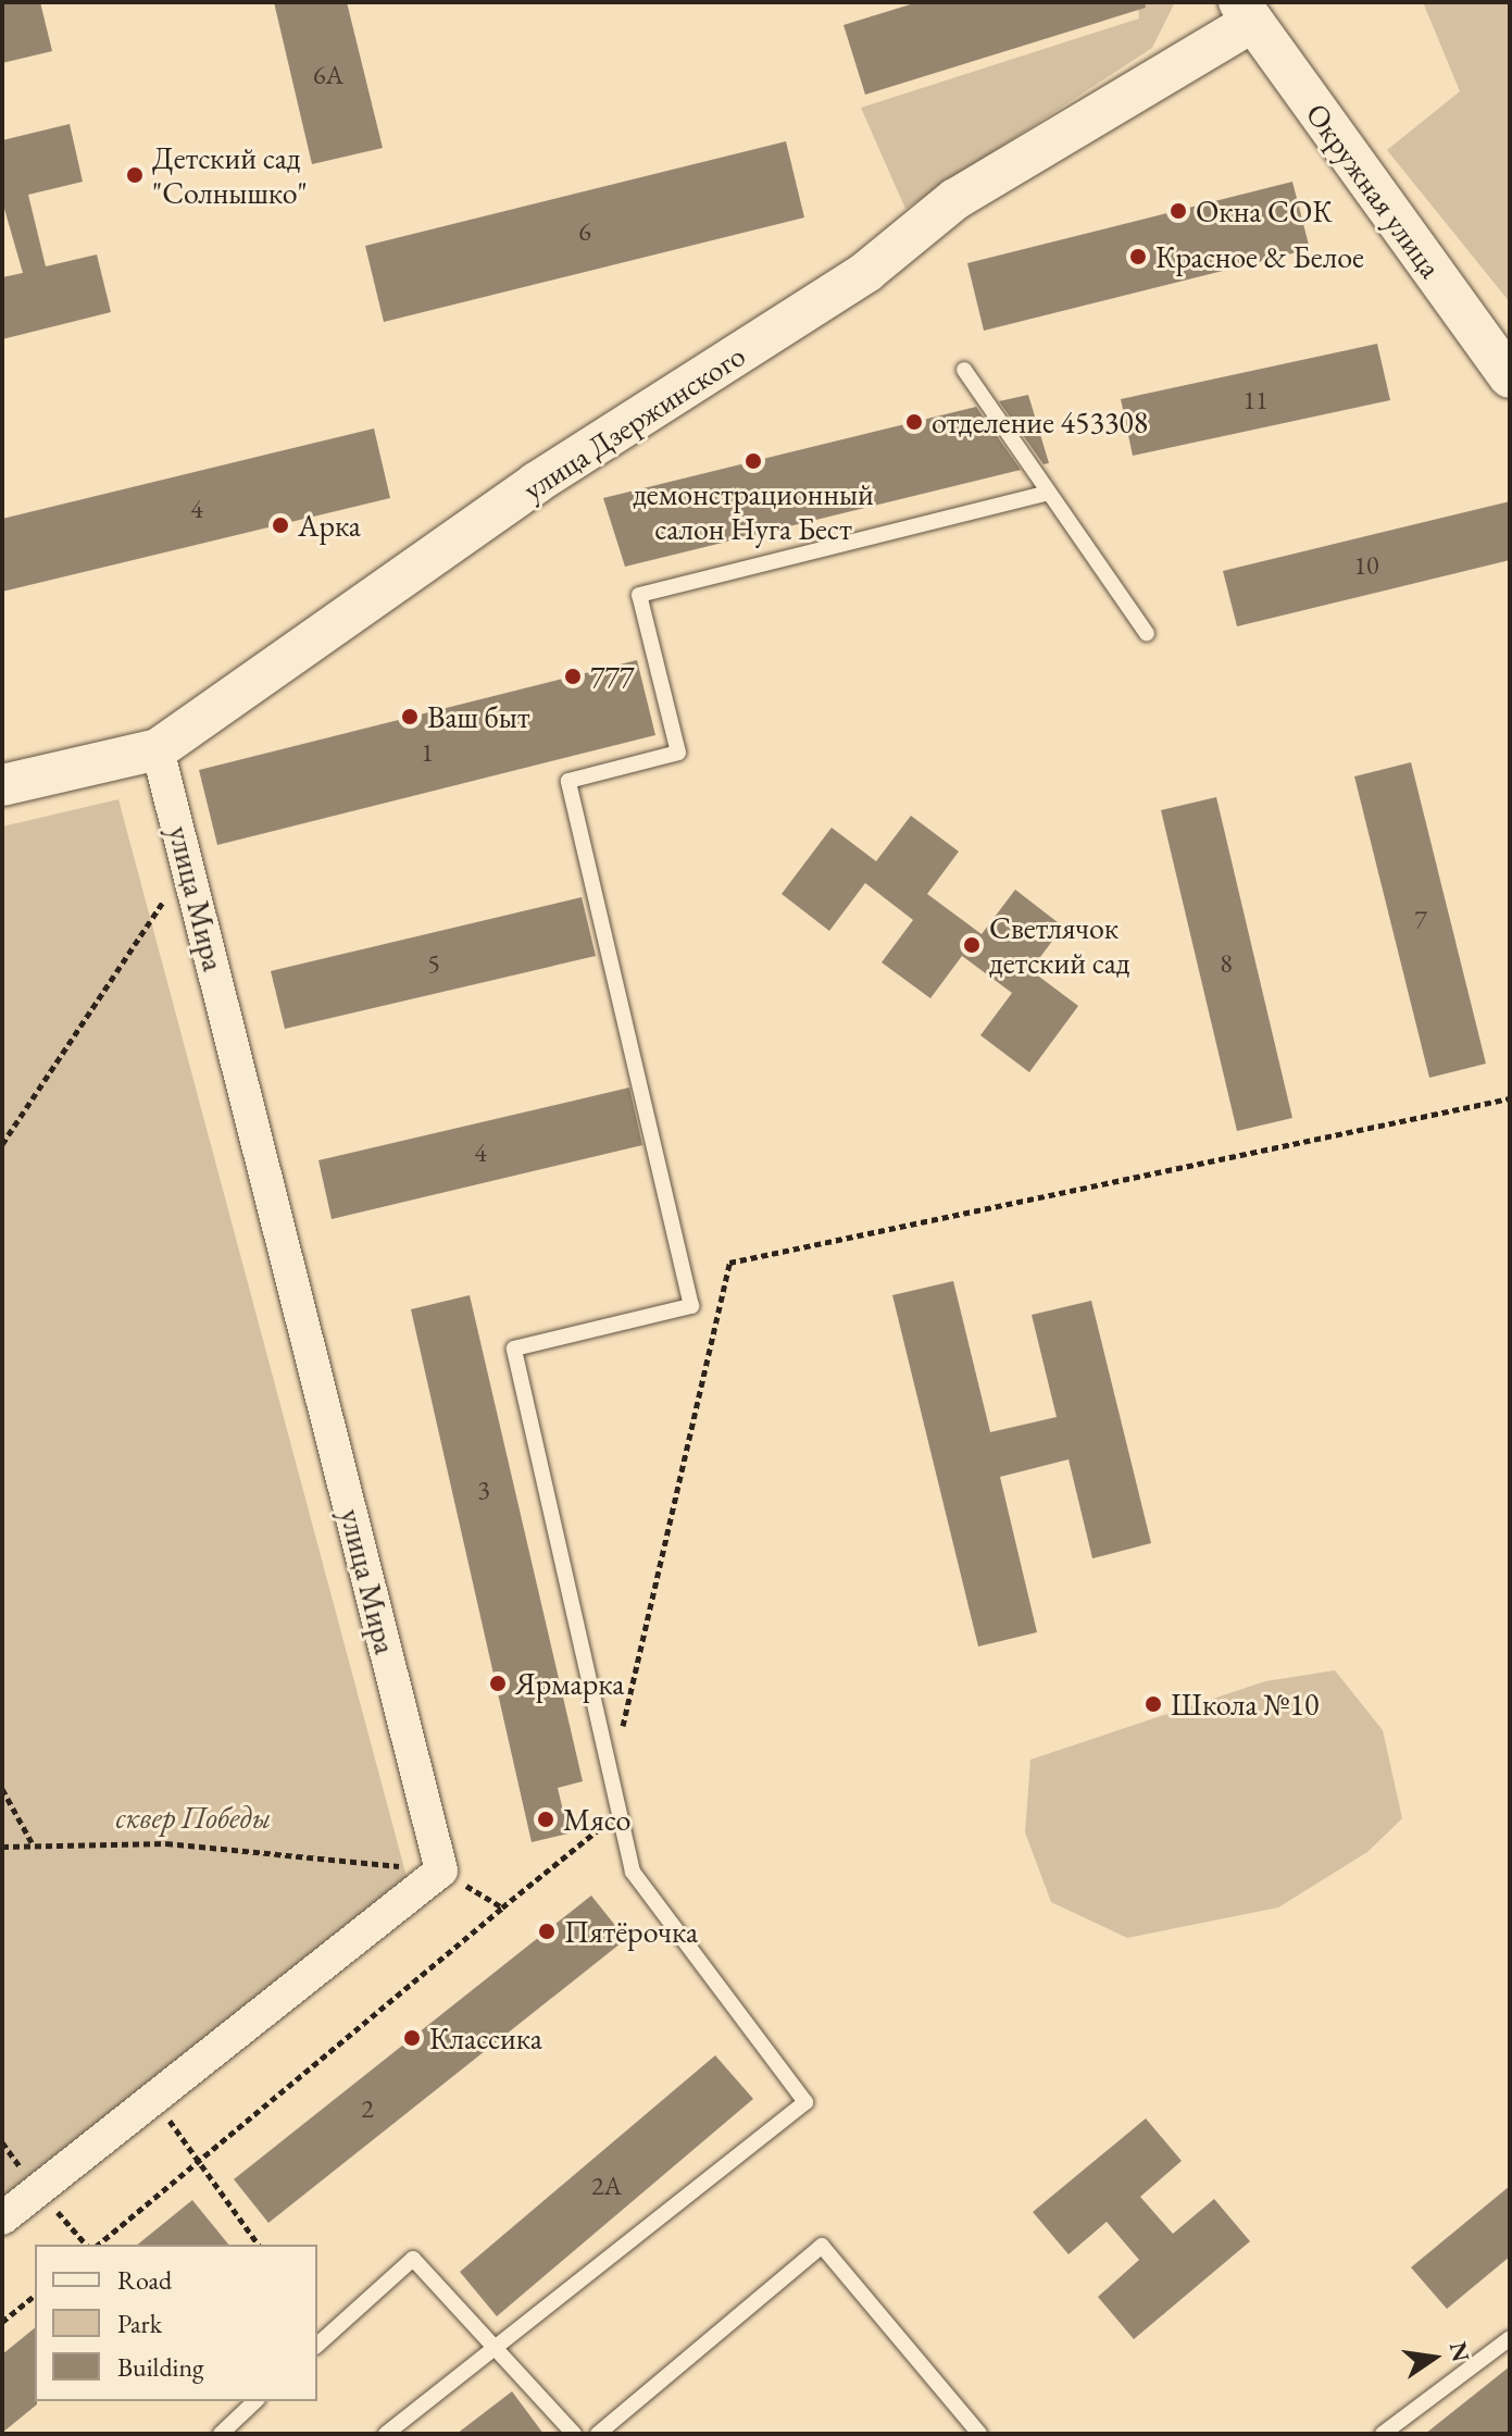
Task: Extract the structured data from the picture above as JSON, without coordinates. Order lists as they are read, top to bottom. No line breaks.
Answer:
{"streets":{"street":["Окружная улица","улица Дзержинского","улица Мира"]},"crossings":[["Окружная улица","улица Дзержинского"],["улица Дзержинского","улица Мира"]],"parks":["сквер Победы"],"places":["Детский сад \"Солнышко\"","Окна СОК","Красное & Белое","отделение 453308","демонстрационный салон Нуга Бест","Арка","777","Ваш быт","Светлячок детский сад","Ярмарка","Школа №10","Мясо","Пятёрочка","Классика"],"house_numbers":["6А","6","11","4","10","1","7","5","8","4","3","2","2А"],"legend":["Road","Park","Building"],"north":"right"}
